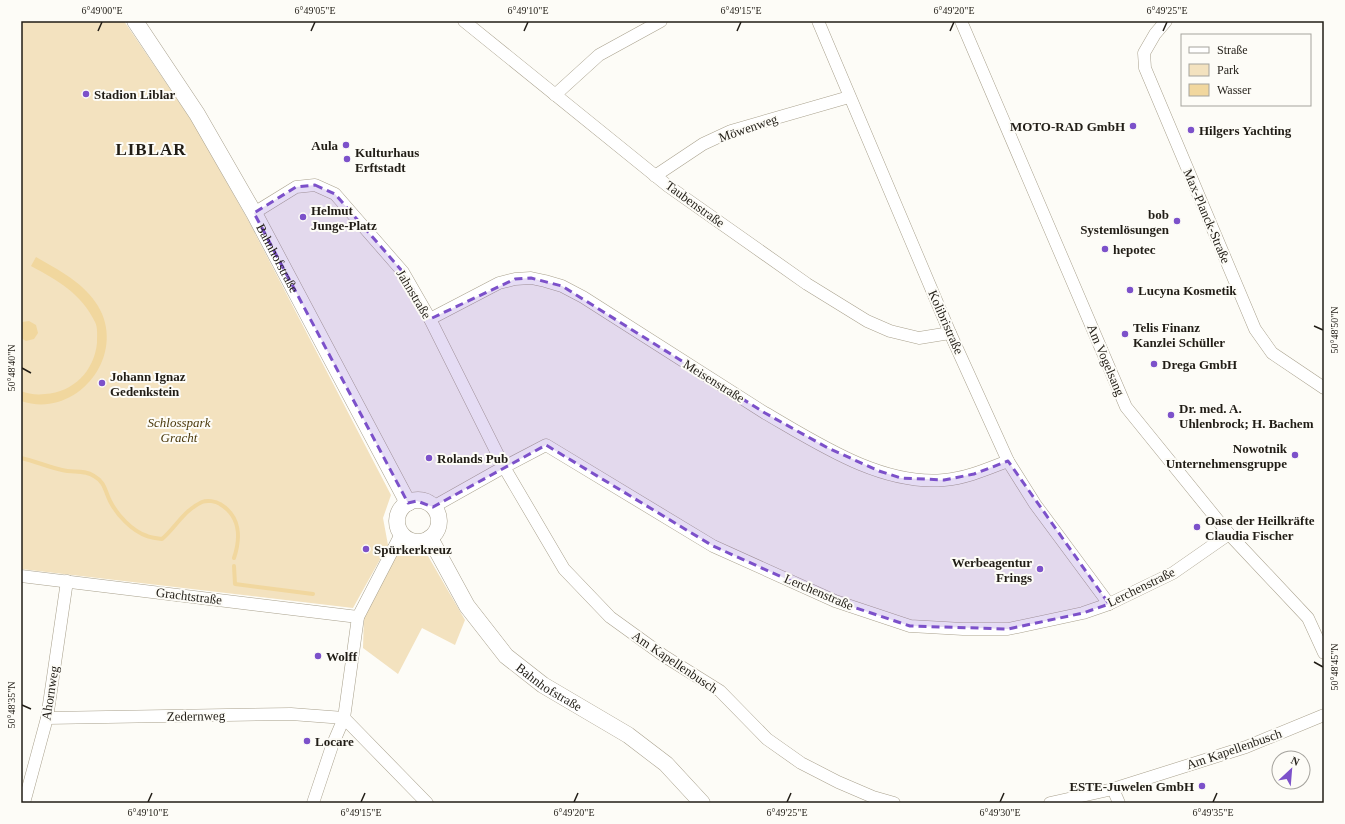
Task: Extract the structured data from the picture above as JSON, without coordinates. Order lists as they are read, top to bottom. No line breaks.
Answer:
{"streets":{"street":["Möwenweg","Taubenstraße","Max-Planck-Straße","Bahnhofstraße","Jahnstraße","Kolibristraße","Am Vogelsang","Meisenstraße","Lerchenstraße","Grachtstraße","Am Kapellenbusch","Ahornweg","Zedernweg"]},"crossings":[["Möwenweg","Taubenstraße"],["Möwenweg","Kolibristraße"],["Taubenstraße","Kolibristraße"],["Bahnhofstraße","Jahnstraße"],["Bahnhofstraße","Lerchenstraße"],["Jahnstraße","Meisenstraße"],["Jahnstraße","Lerchenstraße"],["Jahnstraße","Am Kapellenbusch"],["Kolibristraße","Meisenstraße"],["Kolibristraße","Lerchenstraße"],["Am Vogelsang","Lerchenstraße"],["Lerchenstraße","Am Kapellenbusch"],["Grachtstraße","Ahornweg"],["Ahornweg","Zedernweg"]],"districts":["LIBLAR"],"parks":["Schlosspark Gracht"],"places":["Stadion Liblar","MOTO-RAD GmbH","Hilgers Yachting","Aula","Kulturhaus Erftstadt","Helmut Junge-Platz","bob Systemlösungen","hepotec","Lucyna Kosmetik","Telis Finanz Kanzlei Schüller","Drega GmbH","Johann Ignaz Gedenkstein","Dr. med. A. Uhlenbrock; H. Bachem","Nowotnik Unternehmensgruppe","Rolands Pub","Oase der Heilkräfte Claudia Fischer","Spürkerkreuz","Werbeagentur Frings","Wolff","Locare","ESTE-Juwelen GmbH"],"legend":["Straße","Park","Wasser"],"north":"top right","coordinates":["6°49'00\"E","6°49'05\"E","6°49'10\"E","6°49'15\"E","6°49'20\"E","6°49'25\"E","50°48'50\"N","50°48'40\"N","50°48'45\"N","50°48'35\"N","6°49'30\"E","6°49'35\"E"]}
